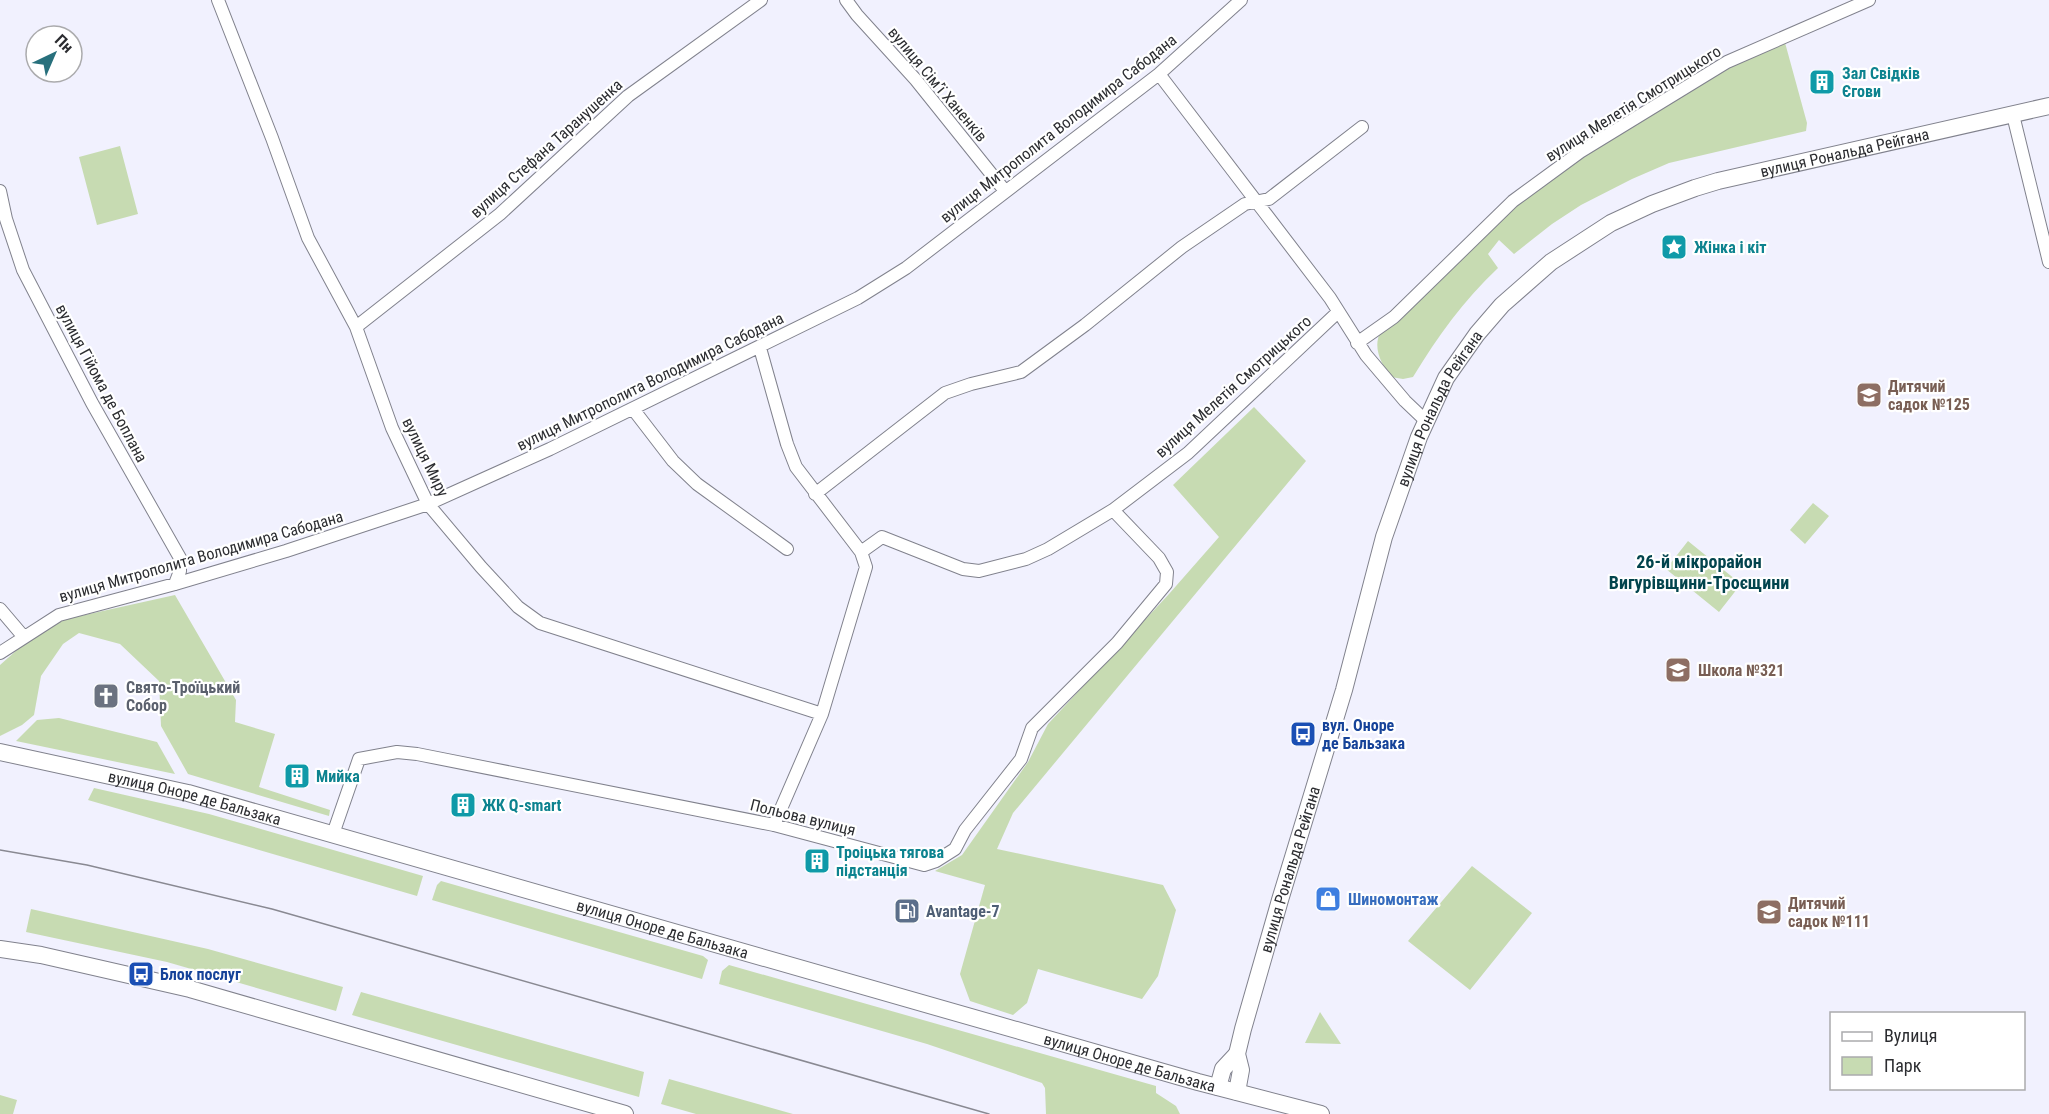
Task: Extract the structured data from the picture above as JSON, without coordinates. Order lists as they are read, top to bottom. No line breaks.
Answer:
{"streets":{"main road":["вулиця Рональда Рейгана","вулиця Оноре де Бальзака"],"street":["вулиця Сімʼї Ханенків","вулиця Мелетія Смотрицького","вулиця Митрополита Володимира Сабодана","вулиця Стефана Таранушенка","вулиця Гійома де Боплана","вулиця Миру","Польова вулиця"]},"crossings":[["вулиця Сімʼї Ханенків","вулиця Митрополита Володимира Сабодана"],["вулиця Мелетія Смотрицького","Польова вулиця"],["вулиця Митрополита Володимира Сабодана","вулиця Гійома де Боплана"],["вулиця Митрополита Володимира Сабодана","вулиця Миру"],["вулиця Стефана Таранушенка","вулиця Миру"],["вулиця Рональда Рейгана","вулиця Оноре де Бальзака"],["вулиця Оноре де Бальзака","Польова вулиця"]],"districts":["26-й мікрорайон Вигурівщини-Троєщини"],"places":{"building":["Зал Свідків Єгови","Мийка","ЖК Q-smart","Троiцька тягова пiдстанцiя"],"place":["Жінка і кіт"],"school or university":["Дитячий садок №125","Школа №321","Дитячий садок №111"],"church":["Свято-Троїцький Собор"],"bus stop":["вул. Оноре де Бальзака","Блок послуг"],"shop":["Шиномонтаж"],"fuel station":["Avantage-7"]},"legend":["Вулиця","Парк"],"north":"top right"}
